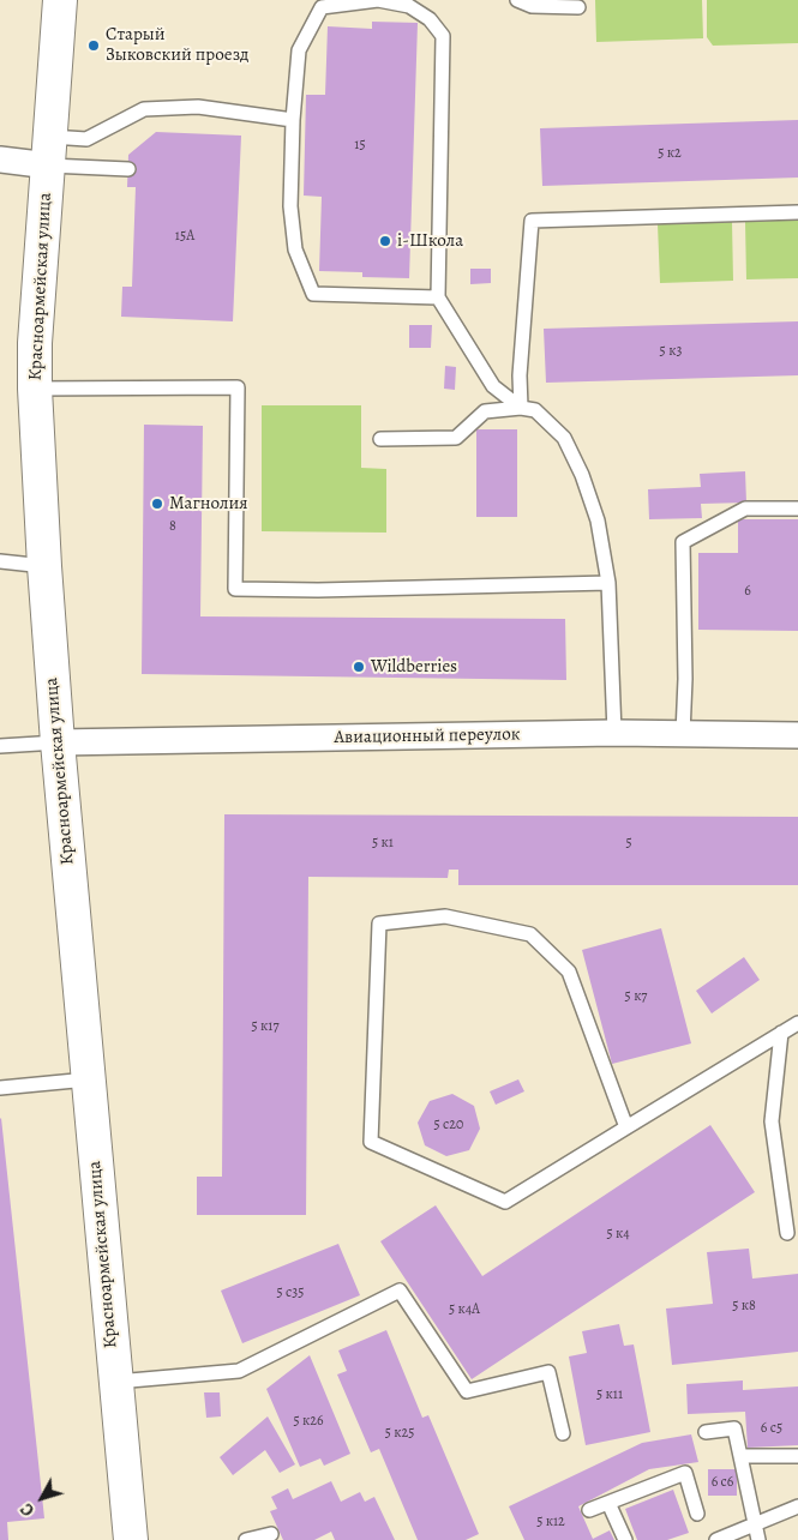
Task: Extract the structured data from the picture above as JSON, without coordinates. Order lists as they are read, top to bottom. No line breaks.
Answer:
{"streets":{"street":["Красноармейская улица","Авиационный переулок"]},"crossings":[["Красноармейская улица","Авиационный переулок"]],"places":["Старый Зыковский проезд","i-Школа","Магнолия","Wildberries"],"house_numbers":["15","5 к2","15А","5 к3","8","6","5 к1","5","5 к7","5 к17","5 с20","5 к4","5 с35","5 к8","5 к4А","5 к11","5 к26","6 с5","5 к25","6 с6","5 к12"],"north":"bottom left"}
